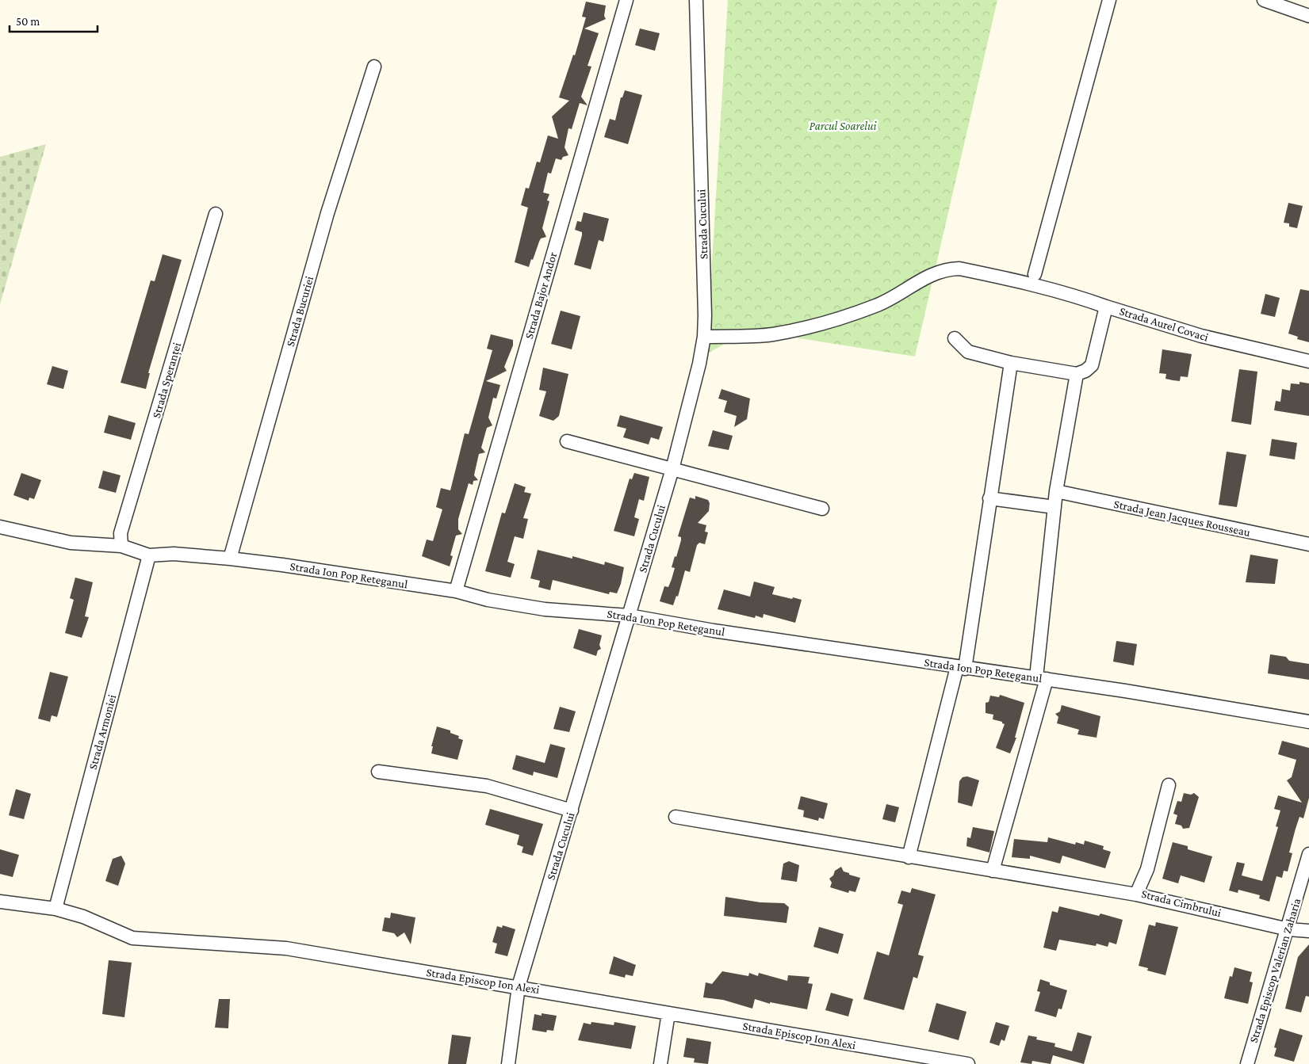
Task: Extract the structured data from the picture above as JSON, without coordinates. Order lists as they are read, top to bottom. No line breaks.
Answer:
{"streets":{"street":["Strada Cucului","Strada Bajor Andor","Strada Bucuriei","Strada Aurel Covaci","Strada Speranței","Strada Jean Jacques Rousseau","Strada Ion Pop Reteganul","Strada Armoniei","Strada Cimbrului","Strada Episcop Valerian Zaharia","Strada Episcop Ion Alexi"]},"crossings":[["Strada Cucului","Strada Ion Pop Reteganul"],["Strada Cucului","Strada Episcop Ion Alexi"],["Strada Bajor Andor","Strada Ion Pop Reteganul"],["Strada Bucuriei","Strada Ion Pop Reteganul"],["Strada Speranței","Strada Ion Pop Reteganul"],["Strada Ion Pop Reteganul","Strada Armoniei"],["Strada Armoniei","Strada Episcop Ion Alexi"],["Strada Cimbrului","Strada Episcop Valerian Zaharia"]],"parks":["Parcul Soarelui"],"scale_bar":"50 m"}
